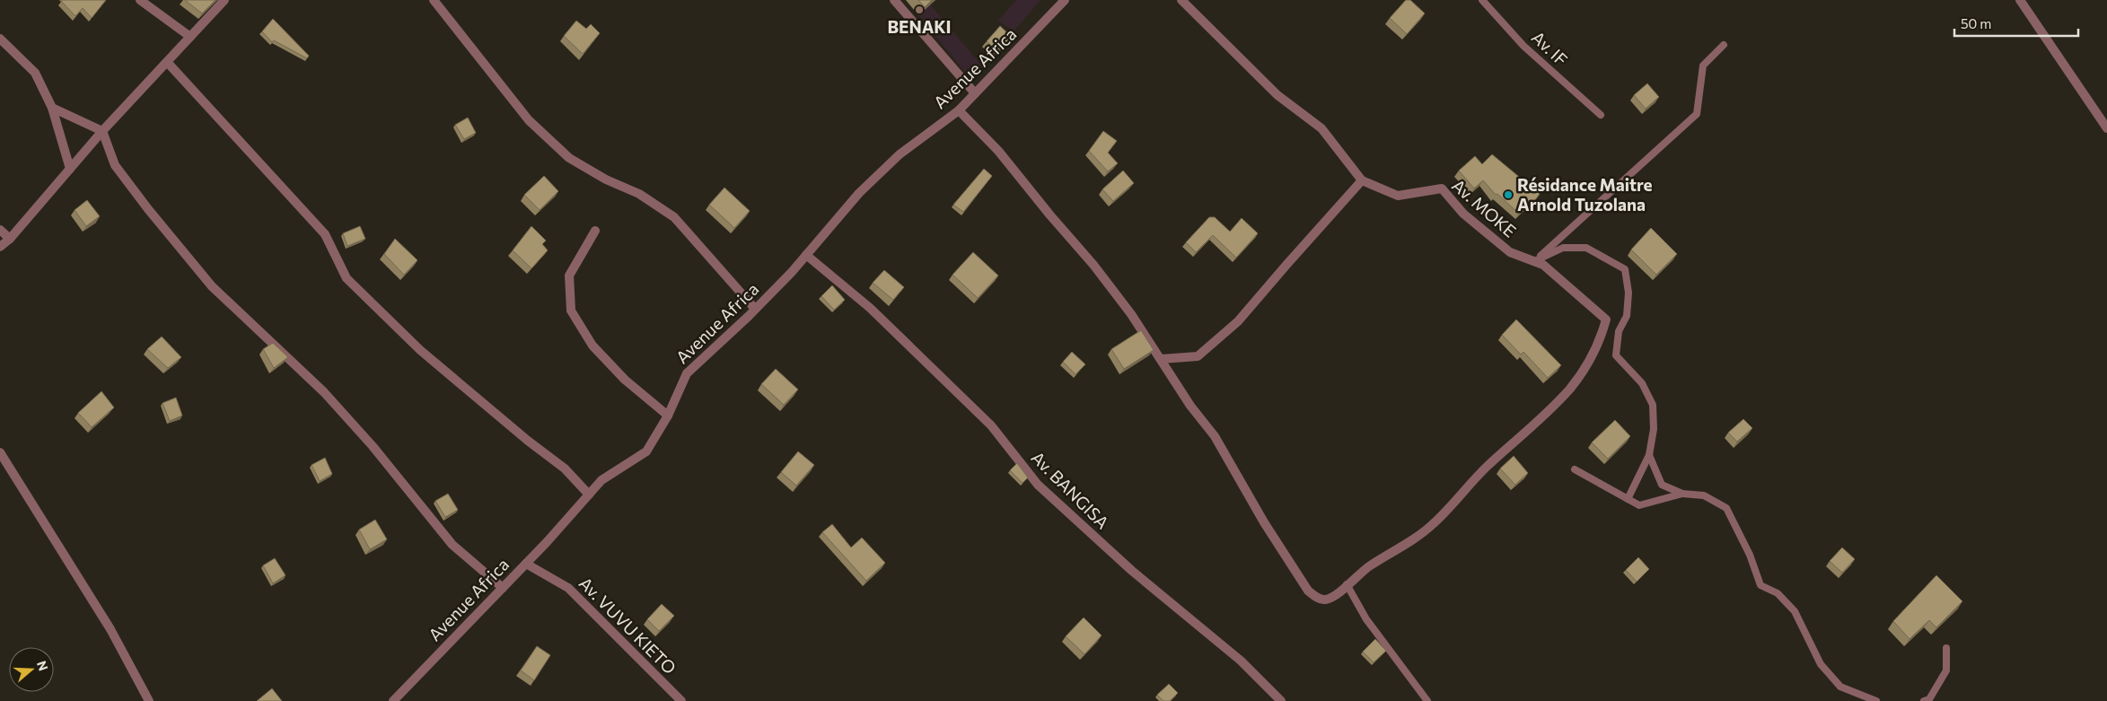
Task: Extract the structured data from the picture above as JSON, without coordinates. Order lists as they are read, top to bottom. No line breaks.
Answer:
{"streets":{"street":["Avenue Africa","Av. MOKE","Av. BANGISA","Av. VUVU KIETO"],"lane":["Av. IF"]},"crossings":[["Avenue Africa","Av. BANGISA"],["Avenue Africa","Av. VUVU KIETO"]],"places":["BENAKI","Résidance Maitre Arnold Tuzolana"],"scale_bar":"50 m","north":"right"}
